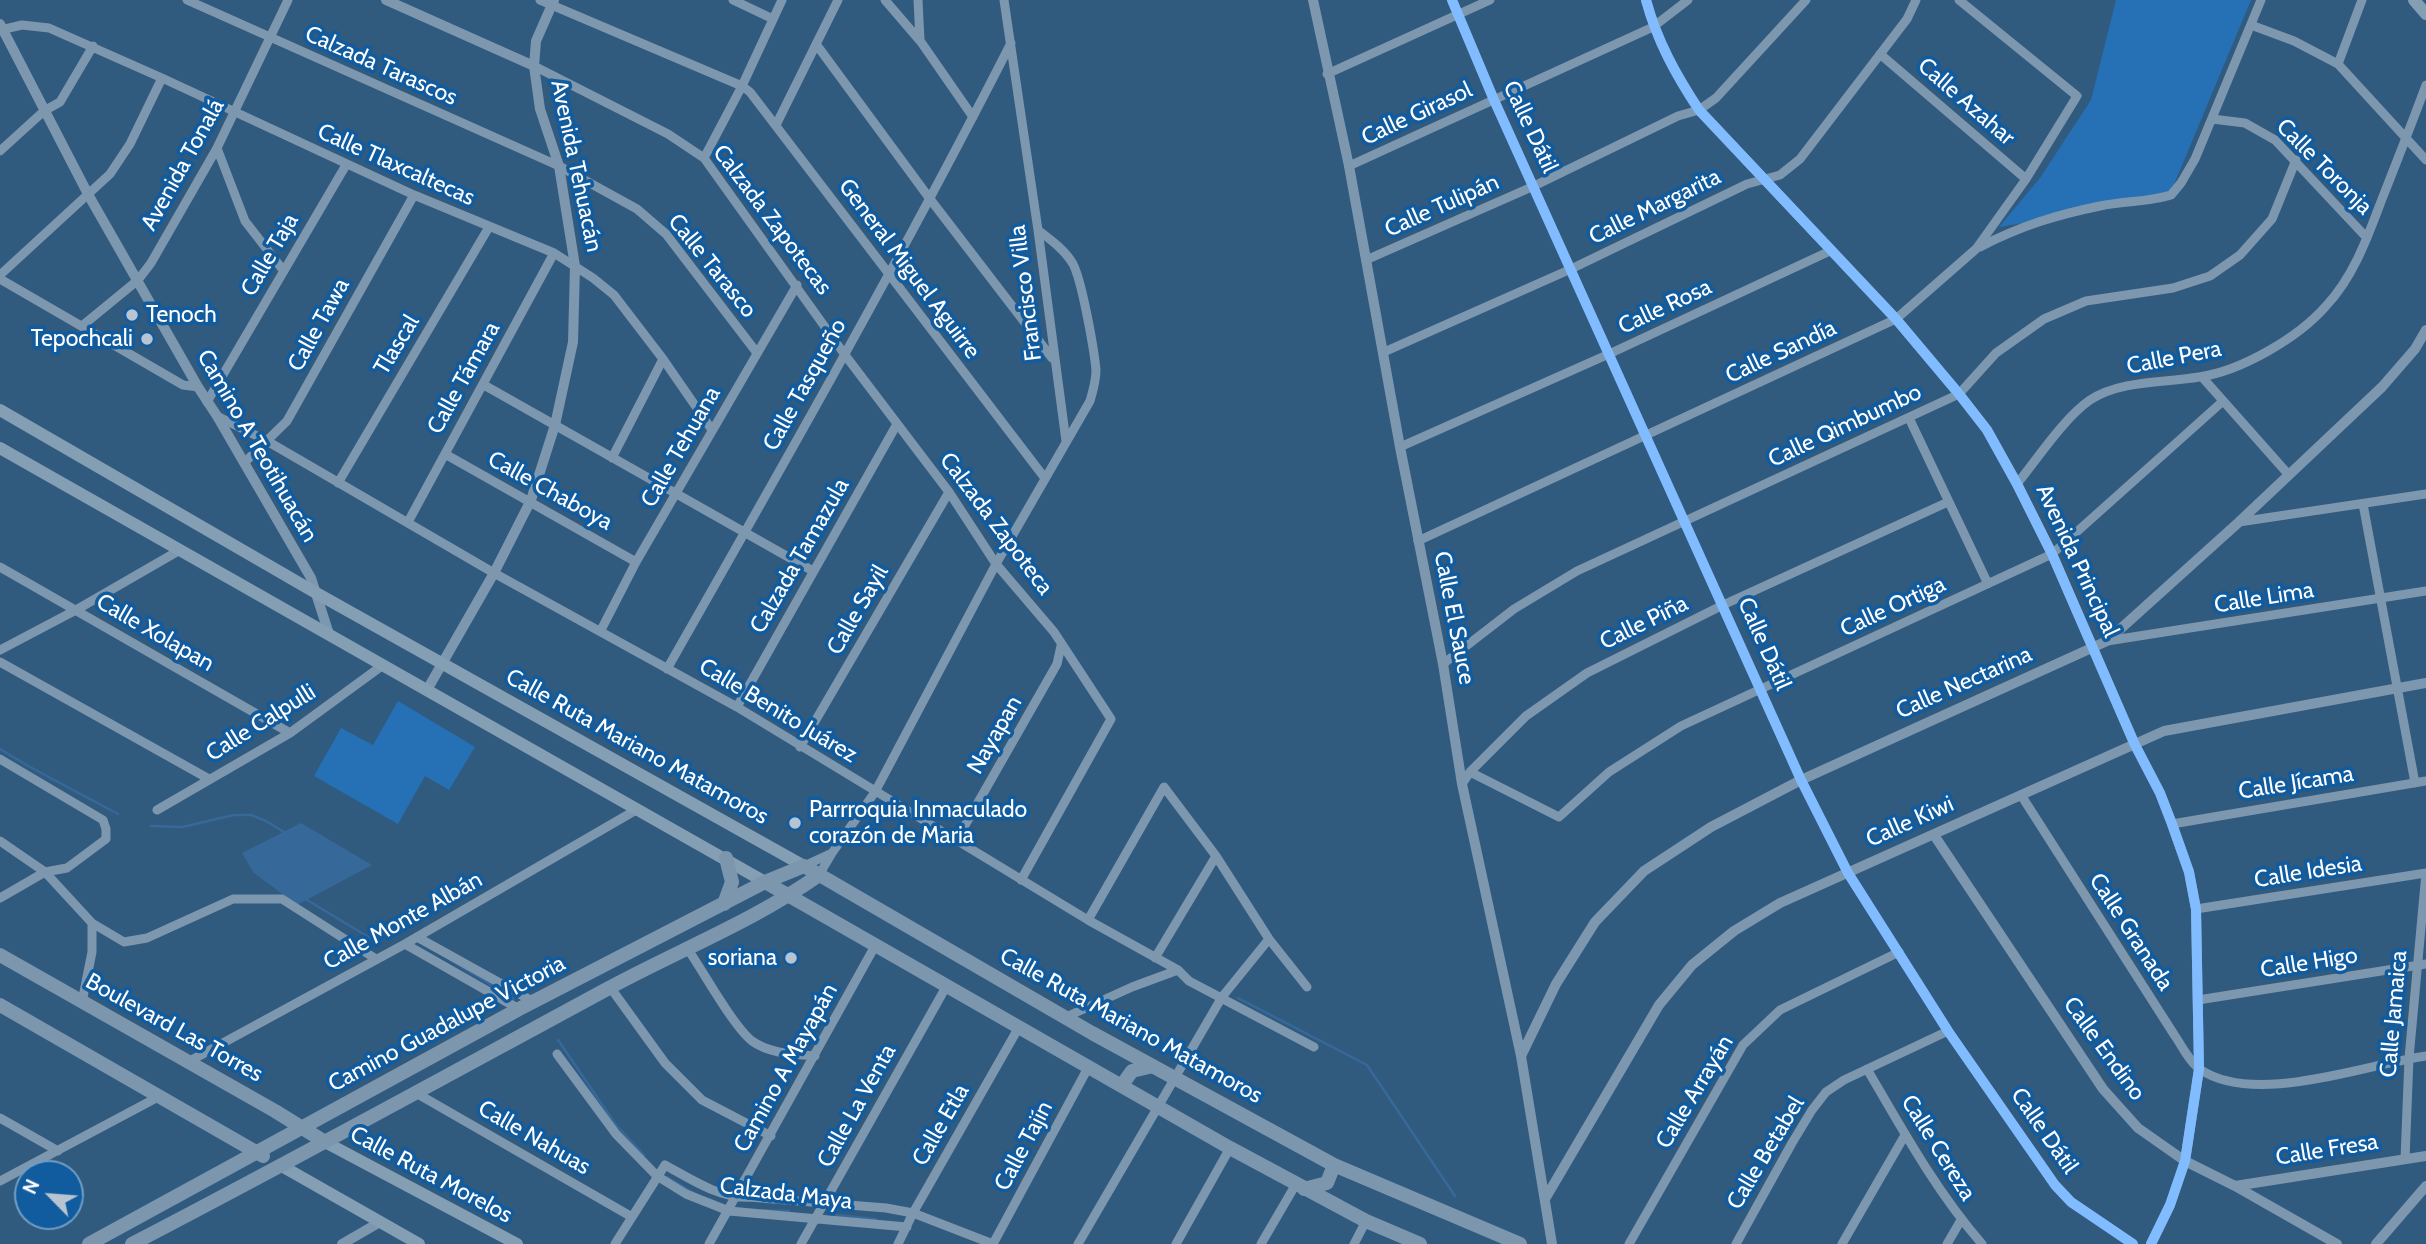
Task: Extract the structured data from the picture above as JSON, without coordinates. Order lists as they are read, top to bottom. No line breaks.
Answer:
{"streets":{"main road":["Calle Ruta Mariano Matamoros","Camino Guadalupe Victoria","Boulevard Las Torres","Calle Ruta Morelos"],"street":["Calzada Tarascos","Calle Azahar","Calle Girasol","Calle Dátil","Avenida Tonalá","Calle Tlaxcaltecas","Avenida Tehuacán","Calle Toronja","Calle Tulipán","Calle Margarita","Calzada Zapotecas","Calle Taja","Calle Tarasco","General Miguel Aguirre","Francisco Villa","Calle Rosa","Calle Tawa","Tlascal","Calle Sandía","Calle Pera","Calle Támara","Calle Tasqueño","Calle Qimbumbo","Camino A Teotihuacán","Calle Tehuana","Calle Chaboya","Calzada Zapoteca","Calzada Tamazula","Avenida Principal","Calle Lima","Calle Ortiga","Calle Sayil","Calle El Sauce","Calle Piña","Calle Xolapan","Calle Nectarina","Calle Benito Juárez","Calle Calpulli","Nayapan","Calle Jícama","Calle Kiwi","Calle Idesia","Calle Monte Albán","Calle Granada","Calle Higo","Calle Jamaica","Calle Endino","Camino A Mayapán","Calle Arrayán","Calle La Venta","Calle Etla","Calle Nahuas","Calle Tajín","Calle Cereza","Calle Fresa","Calle Betabel","Calzada Maya"]},"crossings":[["Calzada Tarascos","Avenida Tonalá"],["Calzada Tarascos","Avenida Tehuacán"],["Calzada Tarascos","Calle Tarasco"],["Calle Azahar","Calle Margarita"],["Calle Azahar","Calle Sandía"],["Calle Girasol","Calle Dátil"],["Calle Girasol","Avenida Principal"],["Calle Girasol","Calle El Sauce"],["Calle Dátil","Calle Tulipán"],["Calle Dátil","Calle Margarita"],["Calle Dátil","Calle Rosa"],["Calle Dátil","Calle Sandía"],["Calle Dátil","Calle Qimbumbo"],["Calle Dátil","Calle Ortiga"],["Calle Dátil","Calle Piña"],["Calle Dátil","Calle Nectarina"],["Calle Dátil","Calle Kiwi"],["Calle Dátil","Calle Arrayán"],["Calle Dátil","Calle Betabel"],["Avenida Tonalá","Calle Tlaxcaltecas"],["Avenida Tonalá","Camino A Teotihuacán"],["Calle Tlaxcaltecas","Avenida Tehuacán"],["Calle Tlaxcaltecas","Calle Taja"],["Calle Tlaxcaltecas","Calle Tawa"],["Calle Tlaxcaltecas","Tlascal"],["Calle Tlaxcaltecas","Calle Támara"],["Calle Tlaxcaltecas","Camino A Teotihuacán"],["Calle Tlaxcaltecas","Calle Tehuana"],["Avenida Tehuacán","Calzada Zapotecas"],["Avenida Tehuacán","Calle Tarasco"],["Avenida Tehuacán","Calle Chaboya"],["Avenida Tehuacán","Calle Benito Juárez"],["Avenida Tehuacán","Calle Ruta Mariano Matamoros"],["Calle Toronja","Calle Pera"],["Calle Toronja","Calle Qimbumbo"],["Calle Tulipán","Avenida Principal"],["Calle Tulipán","Calle El Sauce"],["Calle Margarita","Avenida Principal"],["Calle Margarita","Calle El Sauce"],["Calzada Zapotecas","Calle Tasqueño"],["Calzada Zapotecas","Calle Tehuana"],["Calzada Zapotecas","Calzada Zapoteca"],["Calle Taja","Camino A Teotihuacán"],["Calle Tarasco","Calle Tehuana"],["General Miguel Aguirre","Calle Tasqueño"],["Francisco Villa","Calle Tasqueño"],["Calle Rosa","Avenida Principal"],["Calle Rosa","Calle El Sauce"],["Calle Tawa","Camino A Teotihuacán"],["Calle Tawa","Calle Benito Juárez"],["Tlascal","Calle Benito Juárez"],["Calle Sandía","Avenida Principal"],["Calle Sandía","Calle El Sauce"],["Calle Pera","Avenida Principal"],["Calle Támara","Calle Chaboya"],["Calle Támara","Calle Benito Juárez"],["Calle Tasqueño","Calzada Zapoteca"],["Calle Tasqueño","Calle Benito Juárez"],["Calle Qimbumbo","Avenida Principal"],["Calle Qimbumbo","Calle El Sauce"],["Camino A Teotihuacán","Calle Benito Juárez"],["Camino A Teotihuacán","Calle Ruta Mariano Matamoros"],["Calle Tehuana","Calle Chaboya"],["Calle Tehuana","Calle Benito Juárez"],["Calzada Zapoteca","Calzada Tamazula"],["Calzada Zapoteca","Calle Sayil"],["Calzada Zapoteca","Calle Benito Juárez"],["Calzada Zapoteca","Nayapan"],["Calzada Zapoteca","Camino Guadalupe Victoria"],["Calzada Tamazula","Calle Benito Juárez"],["Avenida Principal","Calle Ortiga"],["Avenida Principal","Calle Nectarina"],["Avenida Principal","Calle Jícama"],["Avenida Principal","Calle Kiwi"],["Avenida Principal","Calle Idesia"],["Avenida Principal","Calle Granada"],["Avenida Principal","Calle Higo"],["Avenida Principal","Calle Endino"],["Calle Lima","Calle Nectarina"],["Calle Ortiga","Calle Piña"],["Calle Sayil","Calle Benito Juárez"],["Calle El Sauce","Calle Piña"],["Calle El Sauce","Calle Nectarina"],["Calle El Sauce","Calle Kiwi"],["Calle Xolapan","Calle Calpulli"],["Calle Benito Juárez","Nayapan"],["Calle Benito Juárez","Camino Guadalupe Victoria"],["Calle Ruta Mariano Matamoros","Camino Guadalupe Victoria"],["Calle Kiwi","Calle Granada"],["Calle Kiwi","Calle Endino"],["Calle Idesia","Calle Jamaica"],["Calle Monte Albán","Boulevard Las Torres"],["Calle Higo","Calle Jamaica"],["Calle Jamaica","Calle Fresa"],["Camino Guadalupe Victoria","Boulevard Las Torres"],["Camino Guadalupe Victoria","Calle Nahuas"],["Camino Guadalupe Victoria","Calle Ruta Morelos"],["Boulevard Las Torres","Calle Ruta Morelos"],["Calle Endino","Calle Fresa"],["Camino A Mayapán","Calzada Maya"],["Calle La Venta","Calzada Maya"],["Calle Etla","Calzada Maya"],["Calle Tajín","Calzada Maya"],["Calle Cereza","Calle Betabel"]],"places":["Tenoch","Tepochcali","Parrroquia Inmaculado corazón de Maria","soriana"],"north":"top left"}
